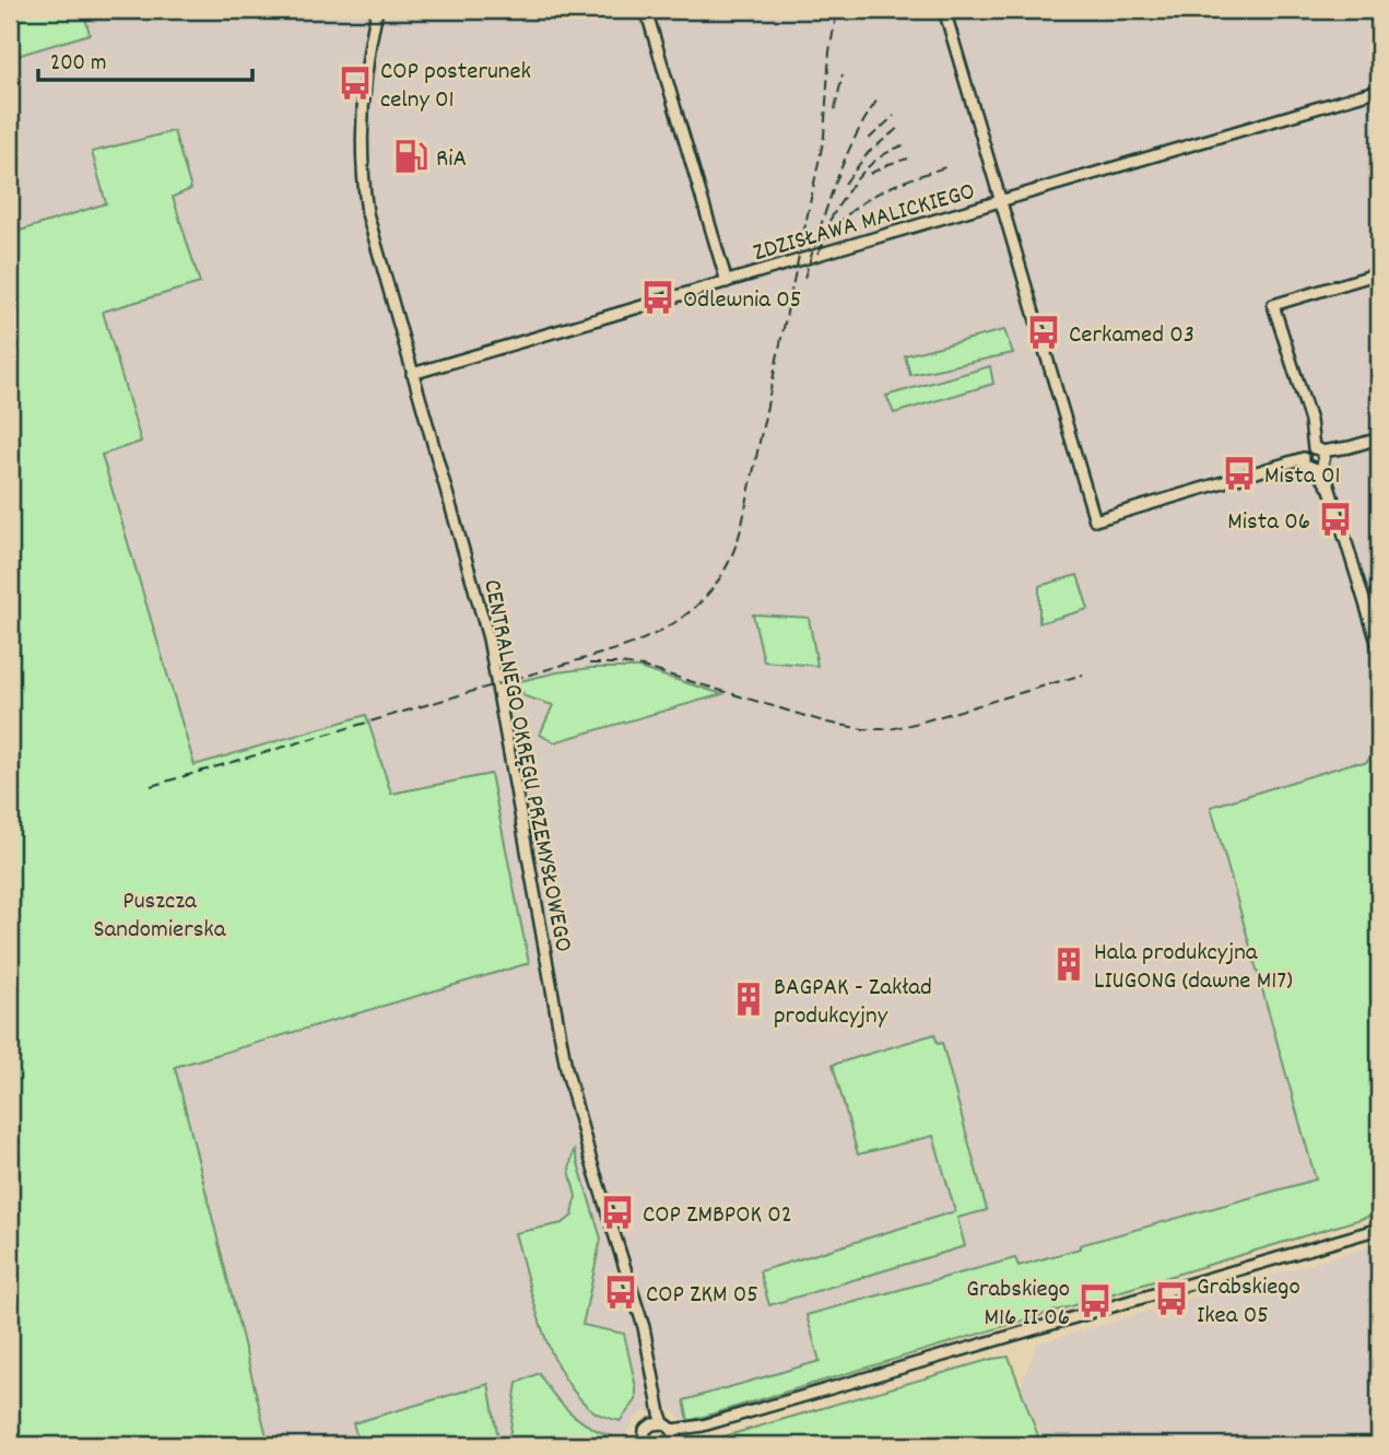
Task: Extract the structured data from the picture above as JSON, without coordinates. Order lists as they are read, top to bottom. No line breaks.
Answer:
{"streets":{"street":["ZDZISŁAWA MALICKIEGO","CENTRALNEGO OKRĘGU PRZEMYSŁOWEGO"]},"crossings":[["ZDZISŁAWA MALICKIEGO","CENTRALNEGO OKRĘGU PRZEMYSŁOWEGO"]],"parks":["Puszcza Sandomierska"],"places":{"bus stop":["COP posterunek celny 01","Odlewnia 05","Cerkamed 03","Mista 01","Mista 06","COP ZMBPOK 02","COP ZKM 05","Grabskiego Ikea 05","Grabskiego M16 II 06"],"fuel station":["RiA"],"building":["Hala produkcyjna LIUGONG (dawne M17)","BAGPAK - Zakład produkcyjny"]},"scale_bar":"200 m"}
